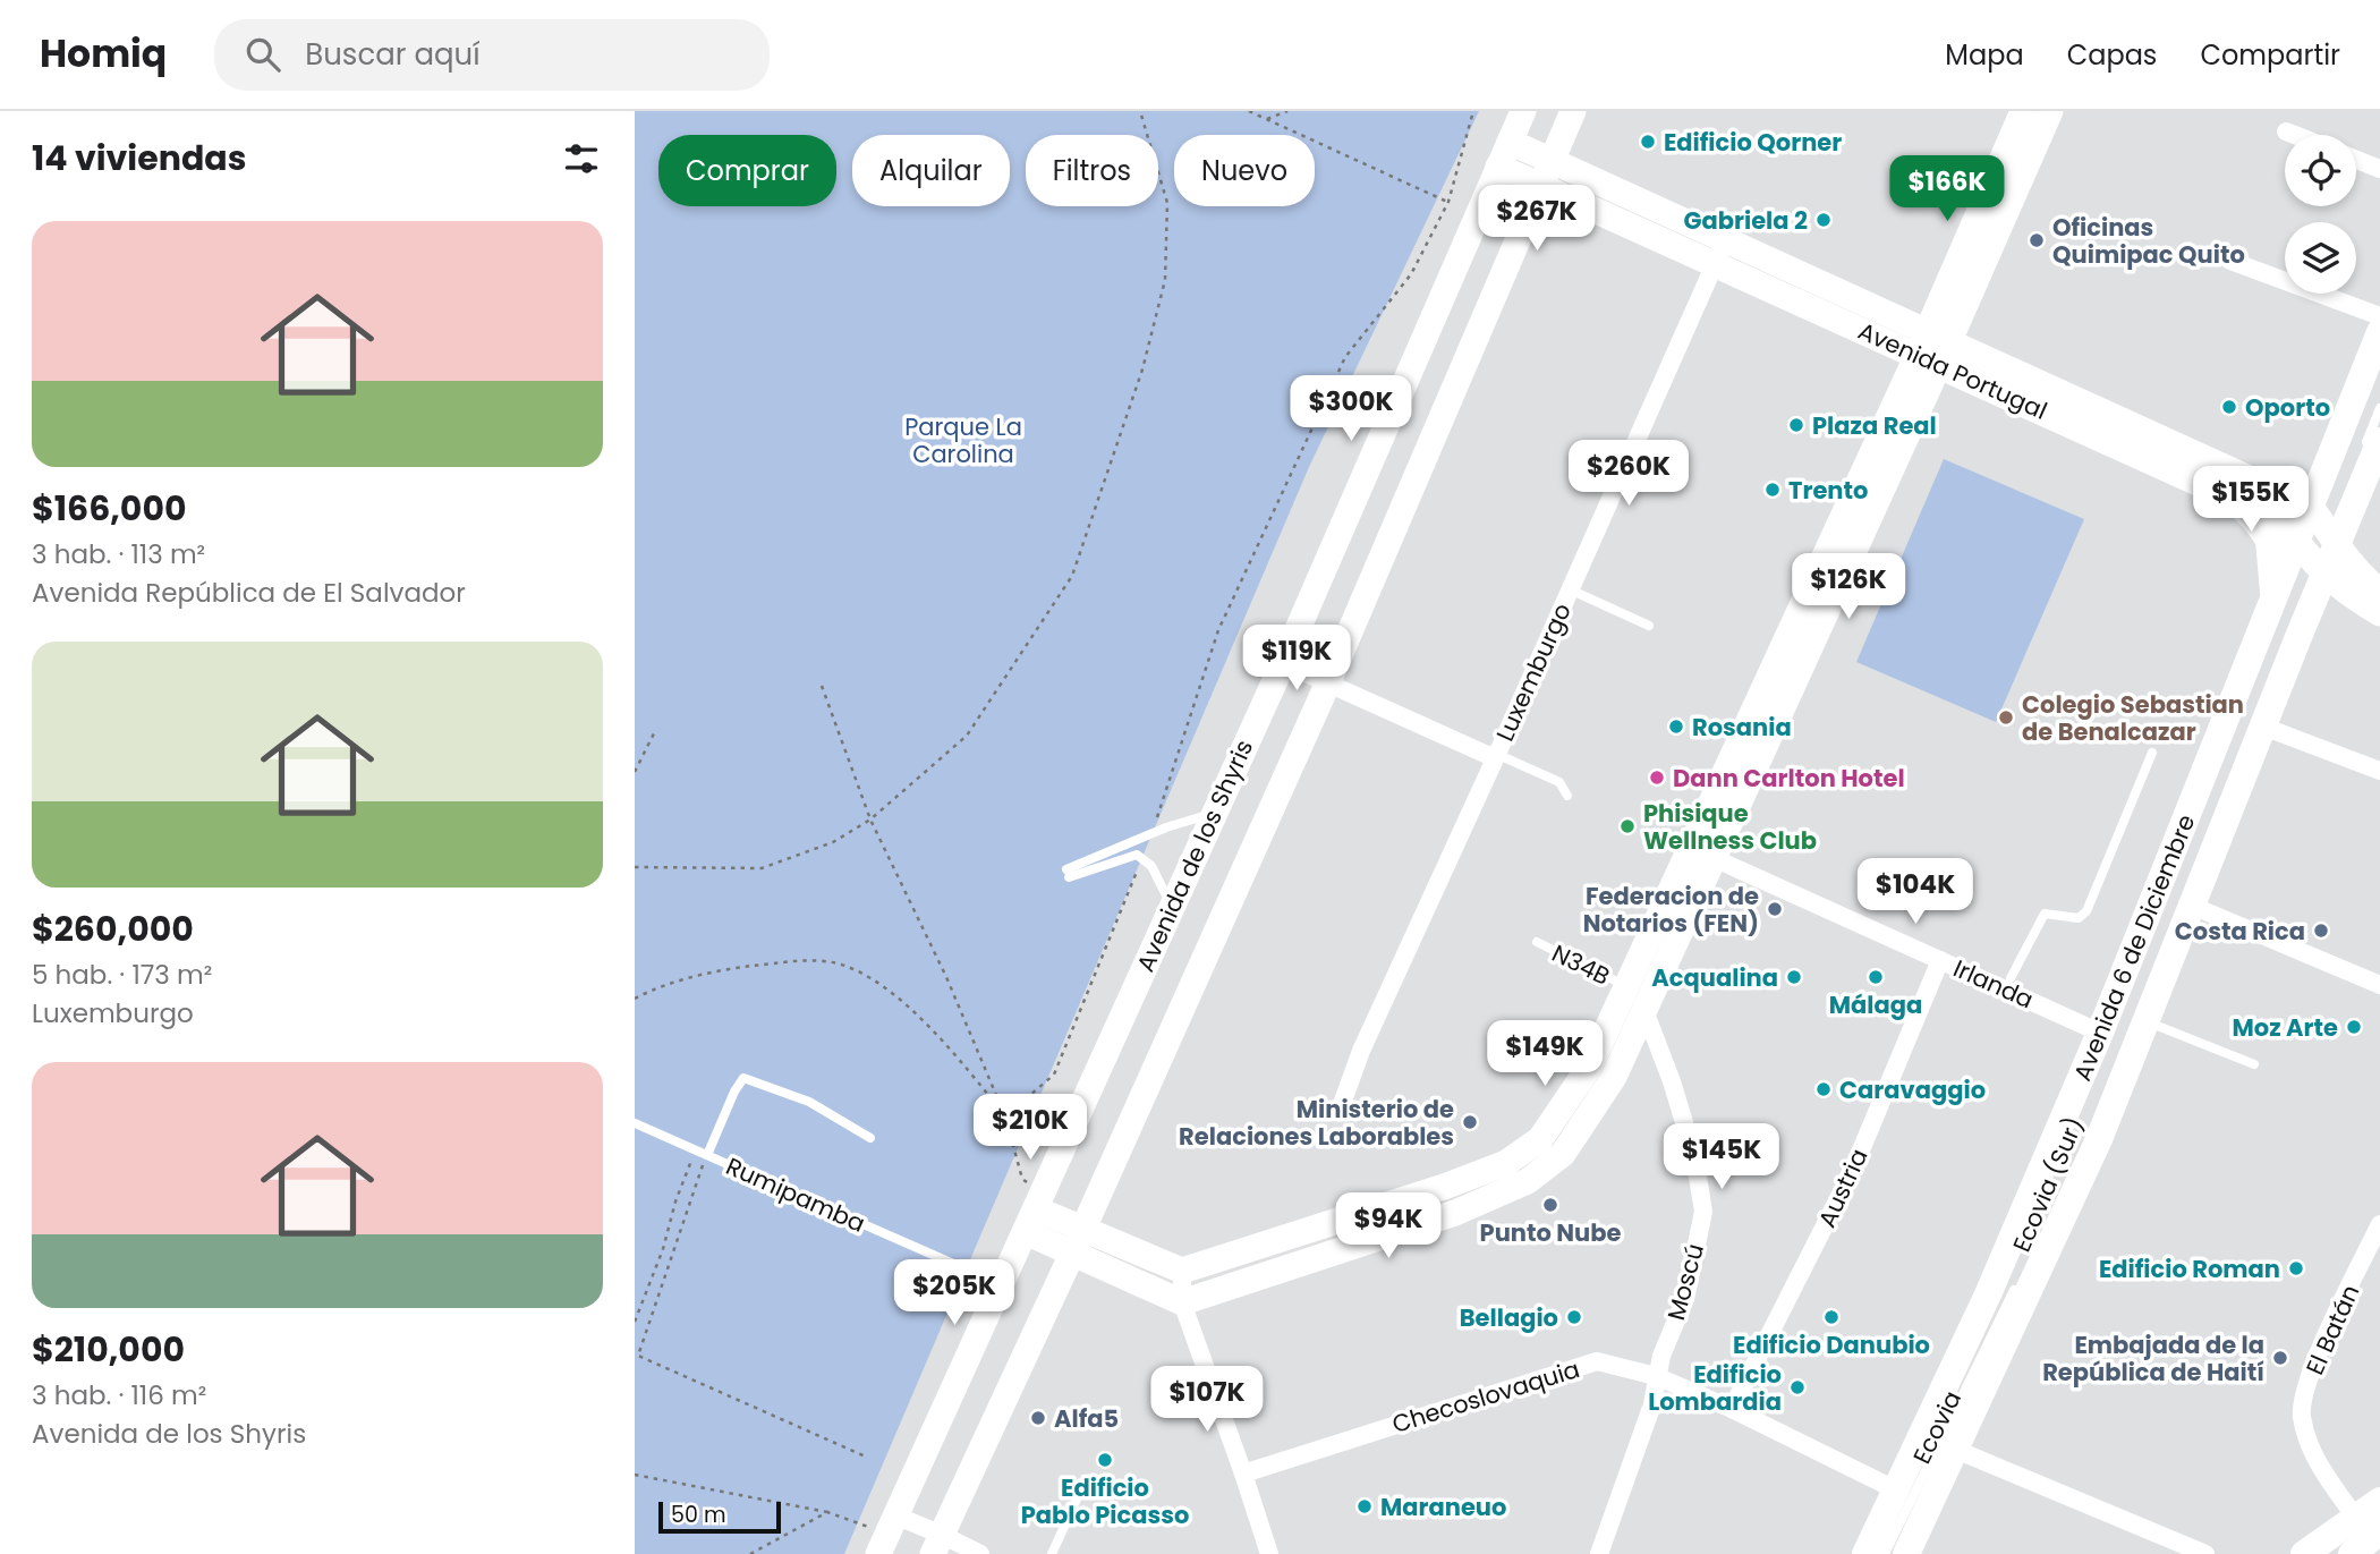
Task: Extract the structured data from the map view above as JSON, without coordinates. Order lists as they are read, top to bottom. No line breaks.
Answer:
{"streets":{"main road":["Avenida Portugal","Avenida de los Shyris","Avenida 6 de Diciembre"],"street":["Luxemburgo","Irlanda","Austria","Moscú","El Batán","Checoslovaquia"],"lane":["N34B","Rumipamba","Ecovia"]},"crossings":[["Avenida Portugal","Luxemburgo"],["Avenida Portugal","Avenida de los Shyris"],["Avenida Portugal","Avenida 6 de Diciembre"],["Avenida de los Shyris","Rumipamba"],["Avenida 6 de Diciembre","Irlanda"],["Avenida 6 de Diciembre","Checoslovaquia"],["Irlanda","Austria"],["Austria","Checoslovaquia"],["Moscú","Checoslovaquia"]],"parks":["Parque La Carolina"],"places":["Edificio Qorner","Gabriela 2","Oficinas Quimipac Quito","Oporto","Plaza Real","Trento","Colegio Sebastian de Benalcazar","Rosania","Dann Carlton Hotel","Phisique Wellness Club","Federacion de Notarios (FEN)","Costa Rica","Acqualina","Málaga","Moz Arte","Caravaggio","Ministerio de Relaciones Laborables","Punto Nube","Edificio Roman","Bellagio","Edificio Danubio","Embajada de la República de Haití","Edificio Lombardia","Alfa5","Edificio Pablo Picasso","Maraneuo"],"scale_bar":"50 m","page":{"header":"Homiq","search":"Buscar aquí","nav":["Mapa","Capas","Compartir"],"heading":"14 viviendas","chip":["Comprar","Alquilar","Filtros","Nuevo"],"price":["$166K","$267K","$300K","$260K","$155K","$126K","$119K","$104K","$149K","$210K","$145K","$94K","$205K","$107K"],"list":[{"name":"$166,000","note":"3 hab. · 113 m² · Avenida República de El Salvador"},{"name":"$260,000","note":"5 hab. · 173 m² · Luxemburgo"},{"name":"$210,000","note":"3 hab. · 116 m² · Avenida de los Shyris"}],"scale":"50 m"}}
